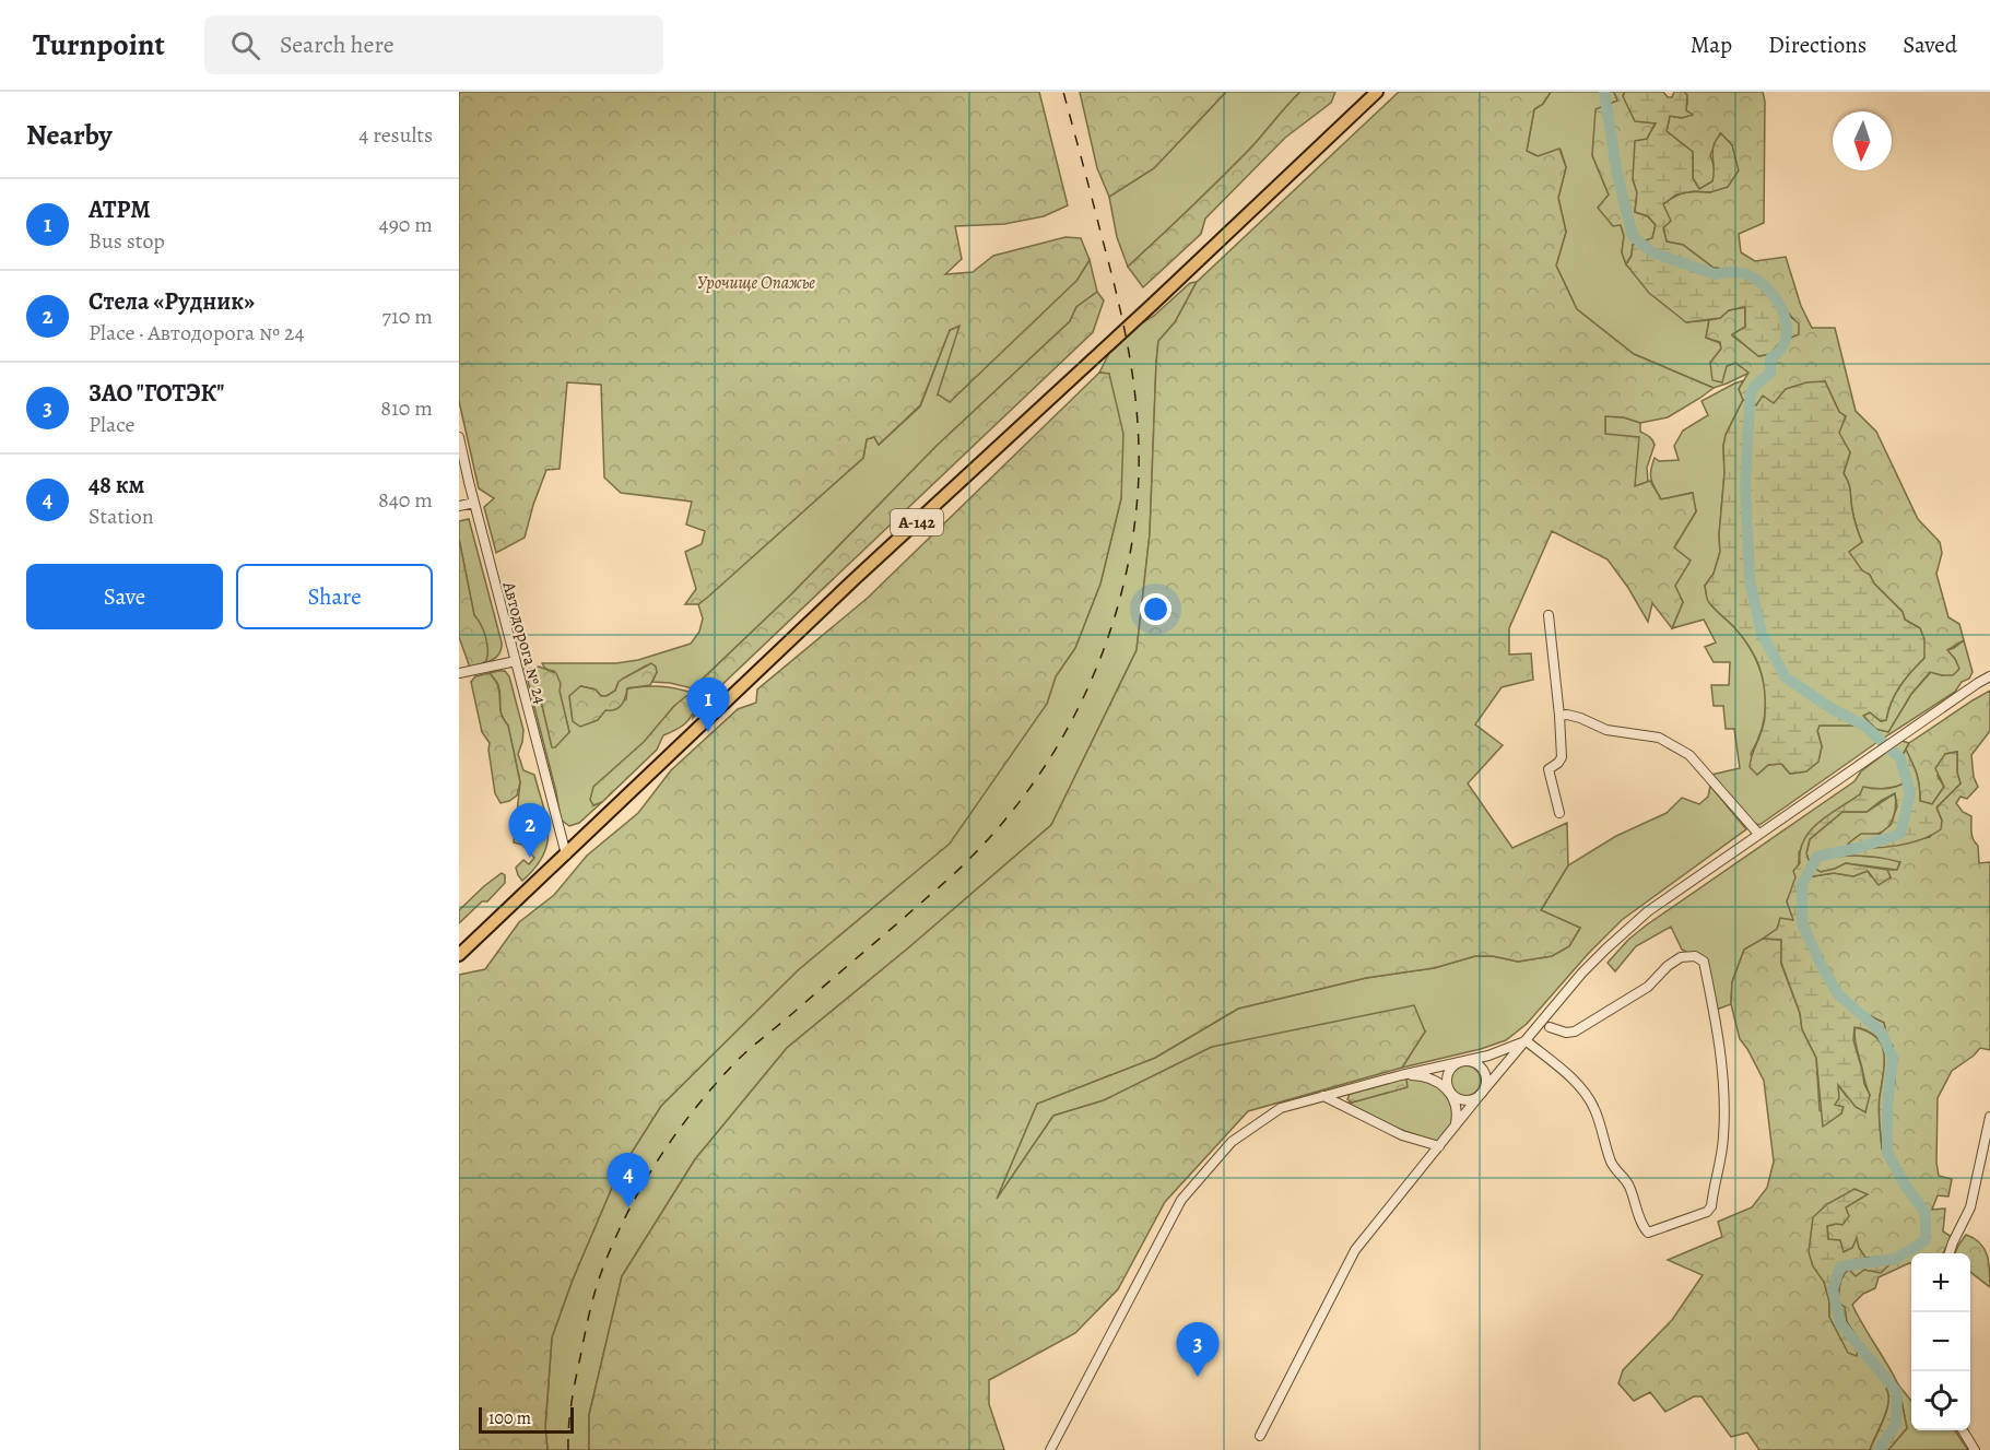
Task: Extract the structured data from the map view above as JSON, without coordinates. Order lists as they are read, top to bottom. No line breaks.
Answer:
{"streets":{"highway":["А-142"],"street":["Автодорога № 24"]},"crossings":[["А-142","Автодорога № 24"]],"parks":["Урочище Опажье"],"scale_bar":"100 m","north":"bottom","page":{"header":"Turnpoint","search":"Search here","nav":["Map","Directions","Saved"],"heading":["Nearby","4 results"],"list":[{"mark":"1","name":"АТРМ","note":"Bus stop","value":"490 m"},{"mark":"2","name":"Стела «Рудник»","note":"Place · Автодорога № 24","value":"710 m"},{"mark":"3","name":"ЗАО \"ГОТЭК\"","note":"Place","value":"810 m"},{"mark":"4","name":"48 км","note":"Station","value":"840 m"}],"buttons":["Save","Share"],"pins":["1","2","4","3"],"map_buttons":["+","−"],"scale":"100 m"}}
